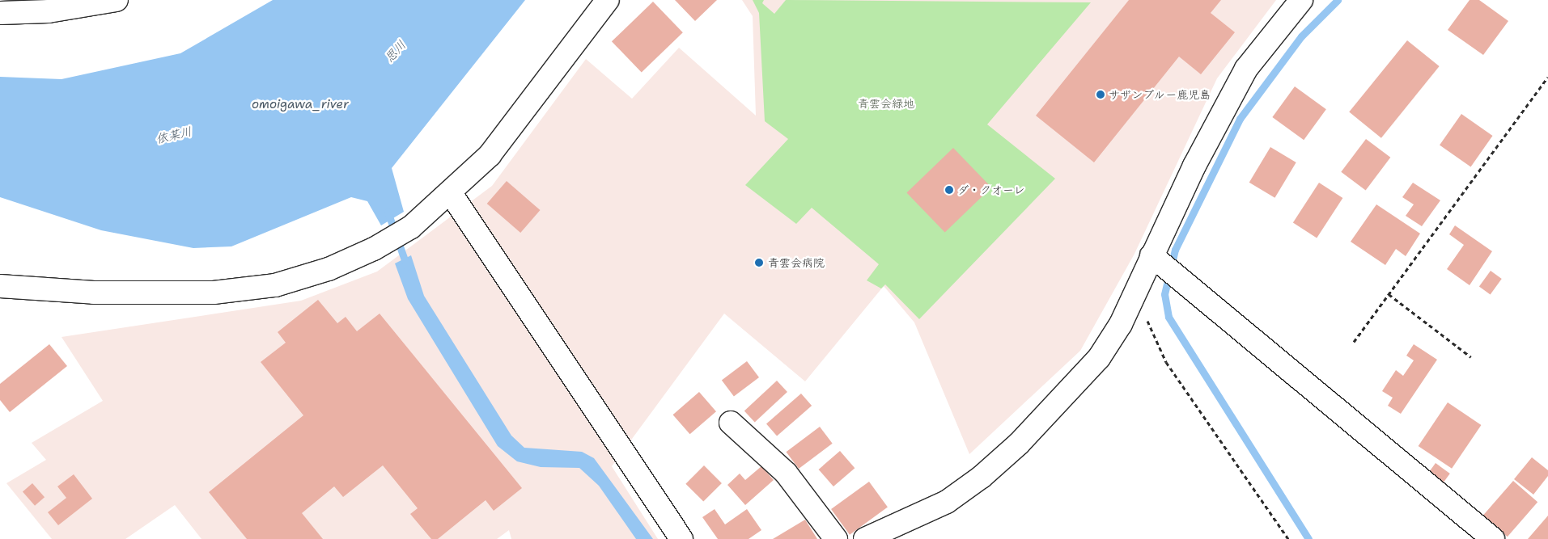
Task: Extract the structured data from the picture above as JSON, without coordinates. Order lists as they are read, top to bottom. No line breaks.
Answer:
{"water":["思川","omoigawa_river","依某川"],"parks":["青雲会緑地"],"places":["サザンブルー鹿児島","ダ・クオーレ","青雲会病院"]}
